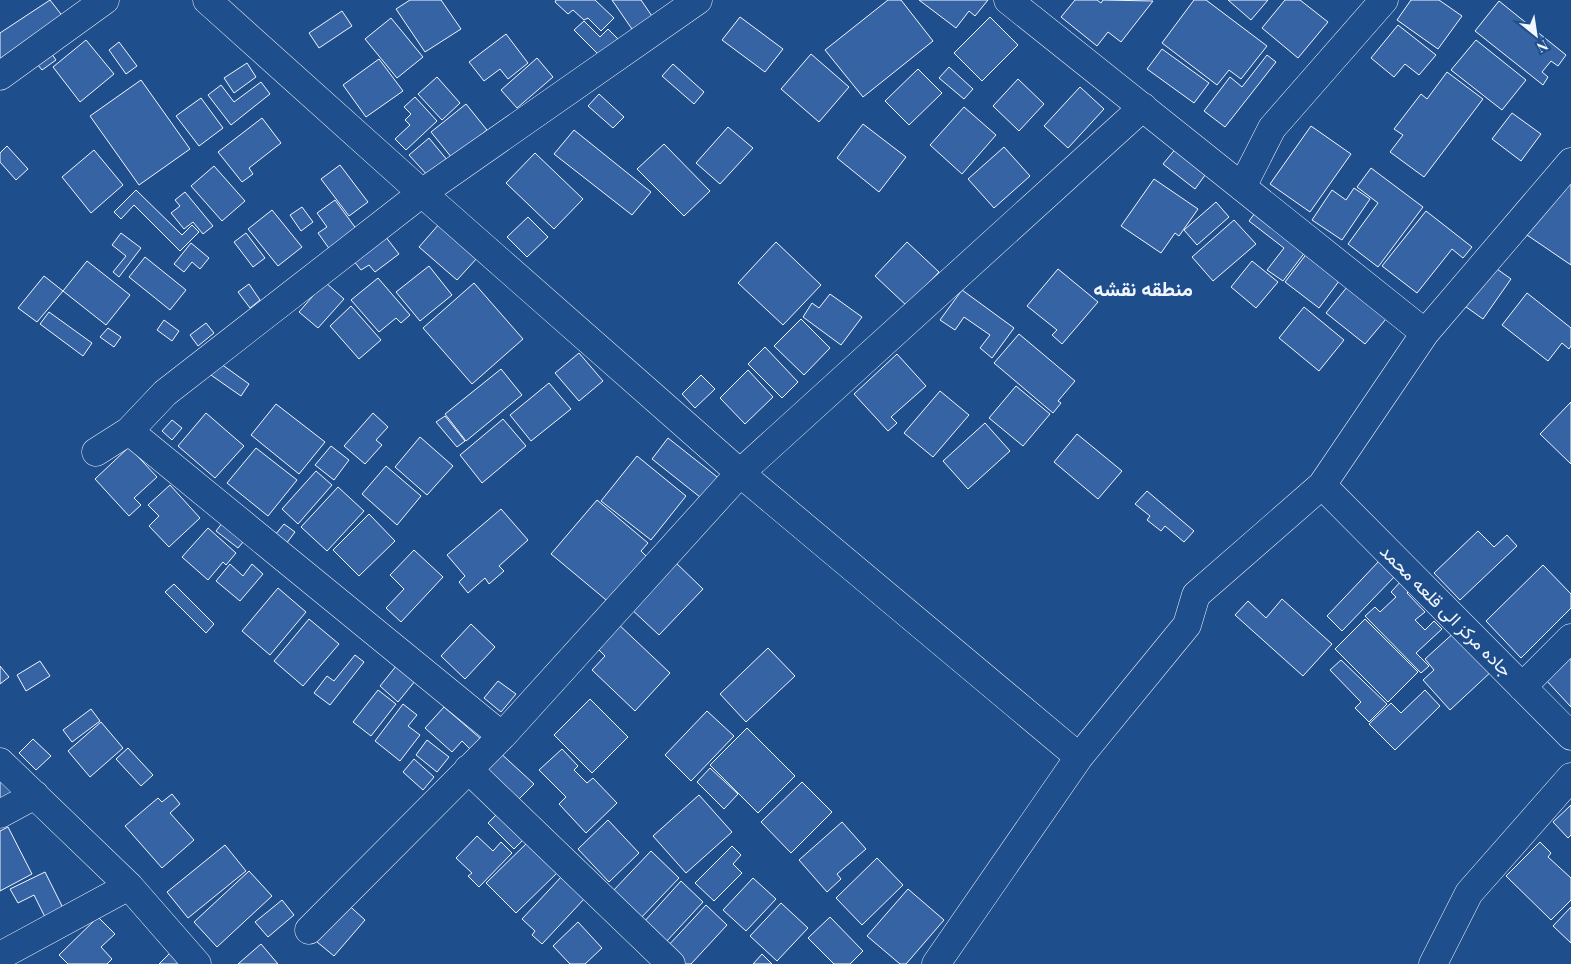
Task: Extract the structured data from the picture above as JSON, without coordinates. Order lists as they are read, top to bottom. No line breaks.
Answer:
{"streets":{"street":["جاده مرکز الی قلعه محمد"]},"districts":["منطقه نقشه"],"north":"bottom right"}
